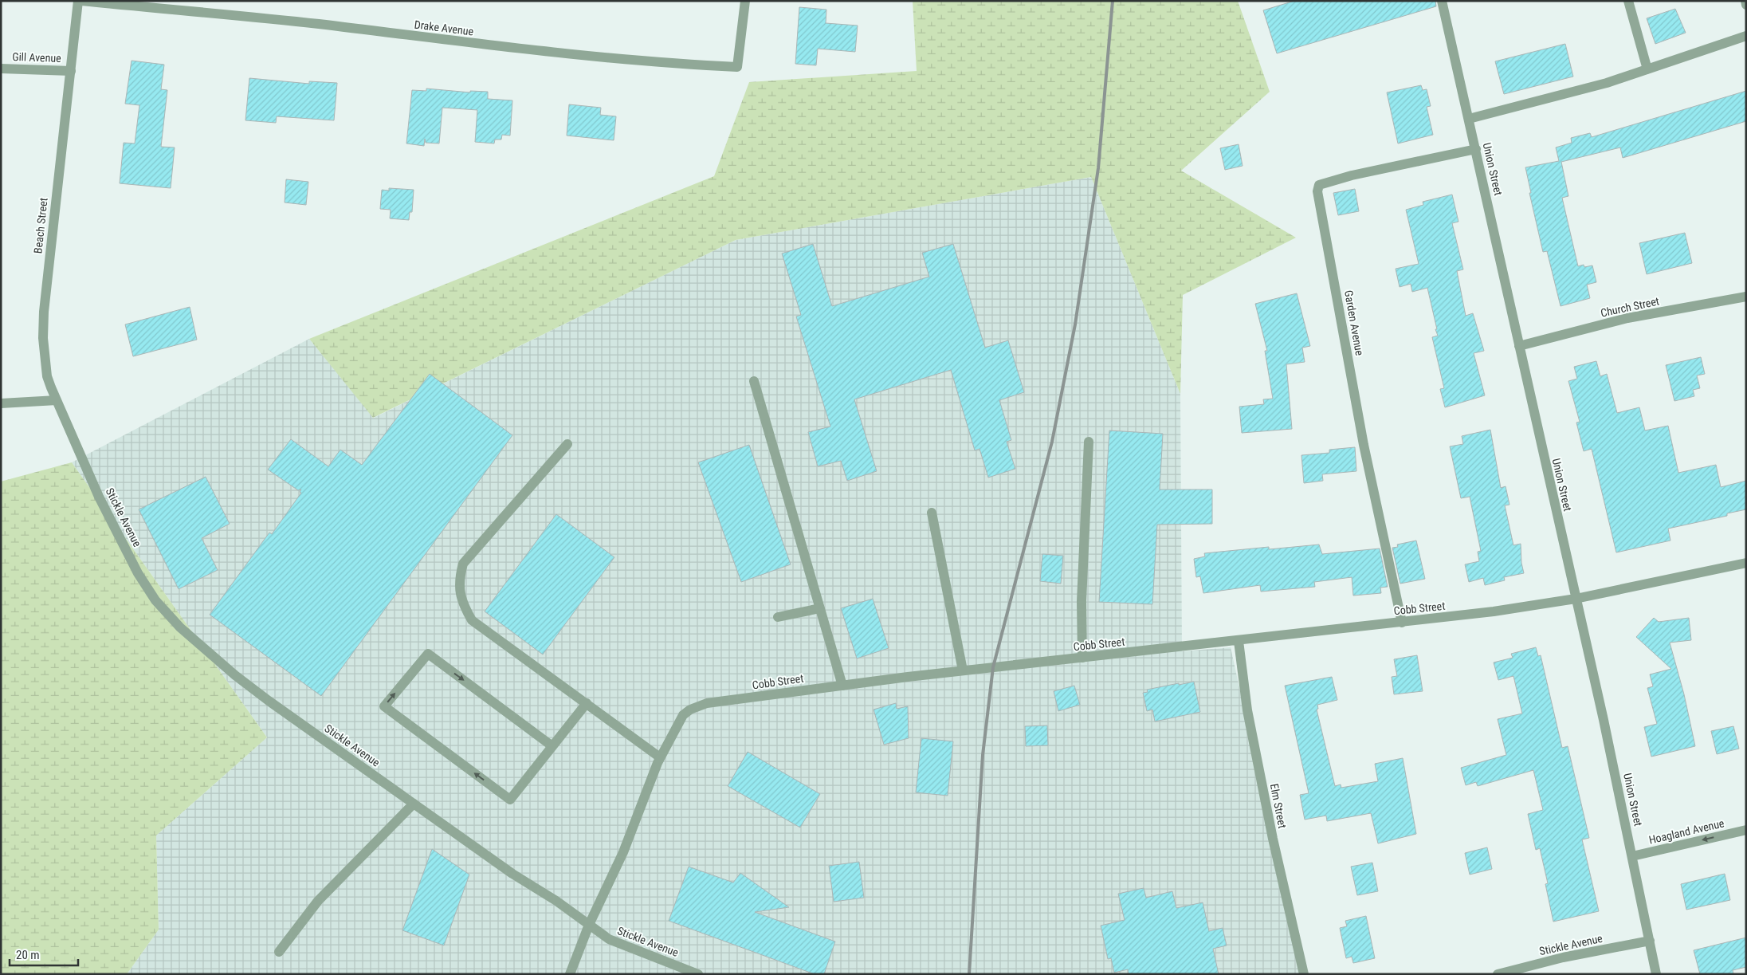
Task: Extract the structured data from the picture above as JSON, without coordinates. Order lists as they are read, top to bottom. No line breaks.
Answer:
{"streets":{"street":["Drake Avenue","Gill Avenue","Union Street","Beach Street","Church Street","Garden Avenue","Stickle Avenue","Cobb Street","Elm Street","Hoagland Avenue"]},"crossings":[["Gill Avenue","Beach Street"],["Union Street","Church Street"],["Union Street","Garden Avenue"],["Union Street","Stickle Avenue"],["Union Street","Cobb Street"],["Union Street","Hoagland Avenue"],["Beach Street","Stickle Avenue"],["Garden Avenue","Cobb Street"],["Stickle Avenue","Cobb Street"],["Cobb Street","Elm Street"]],"one_way":["Hoagland Avenue"],"scale_bar":"20 m"}
